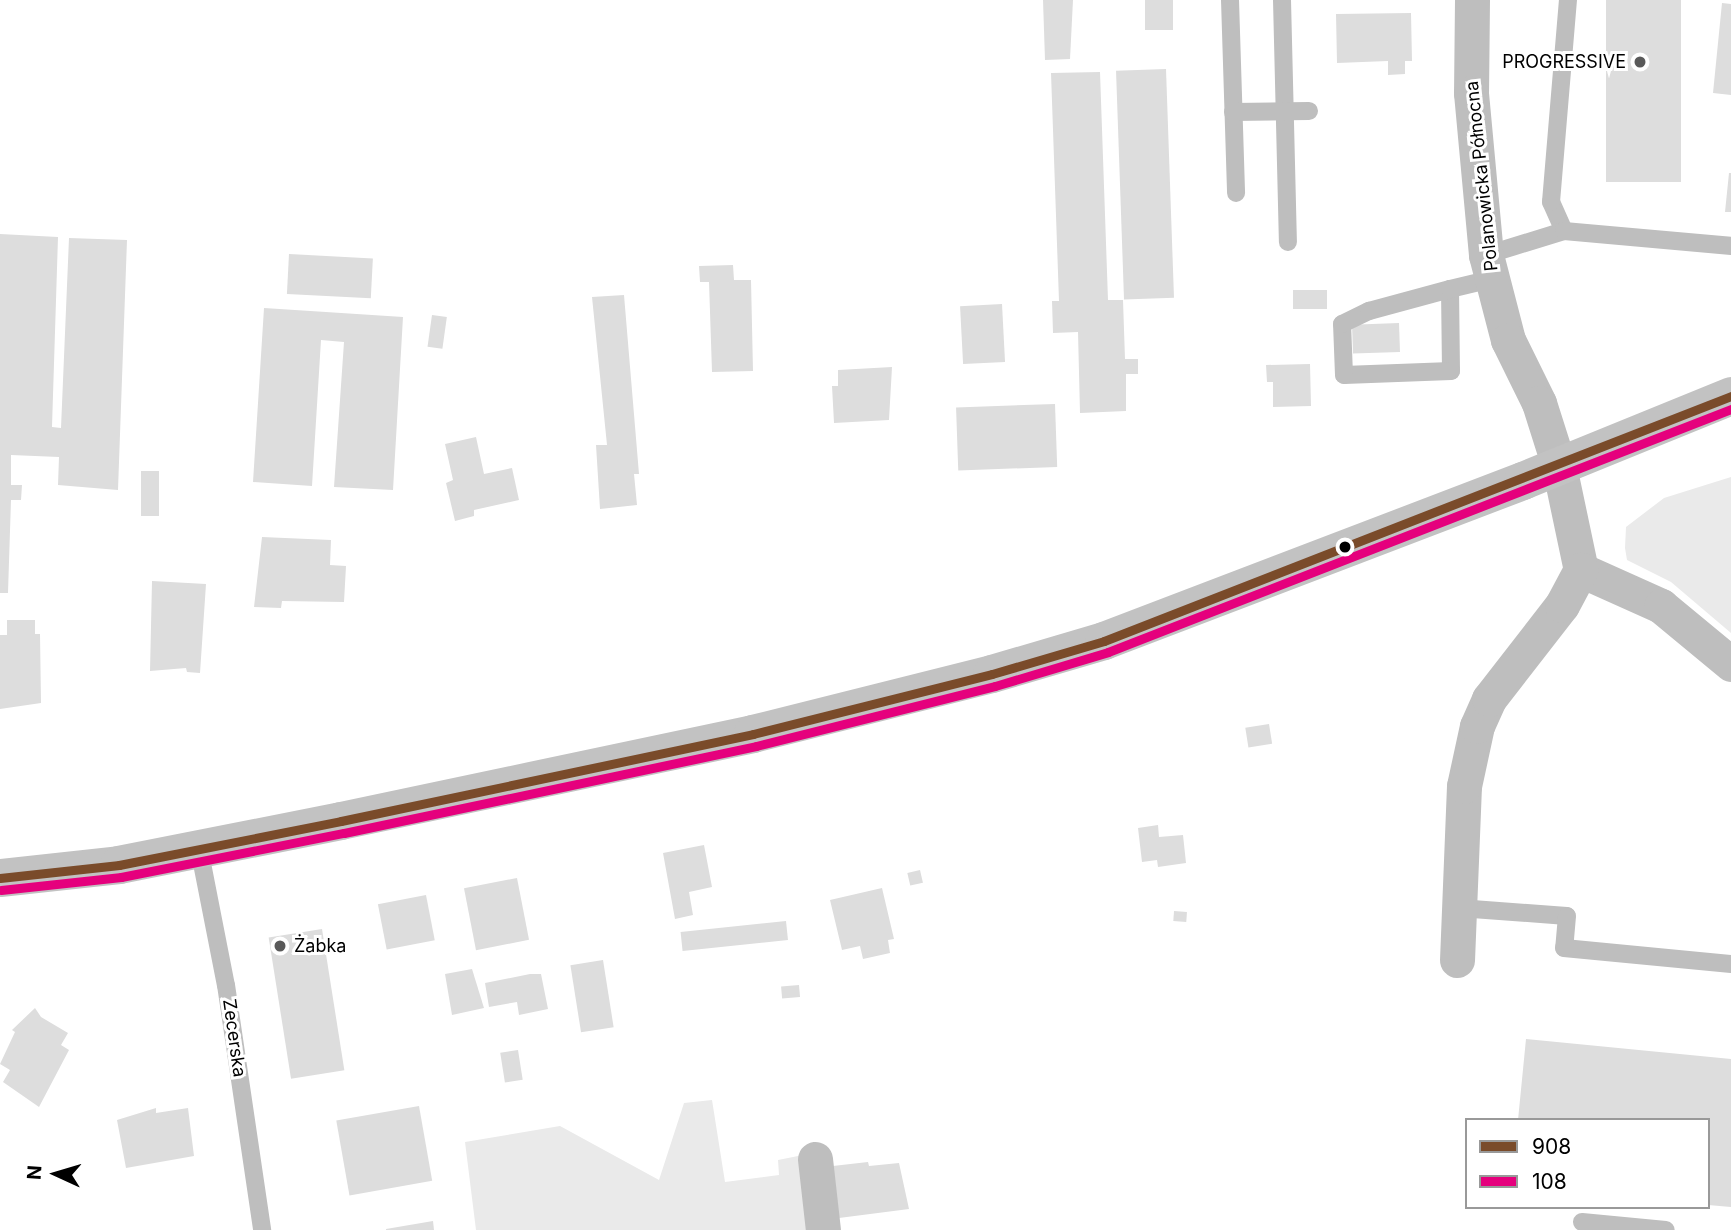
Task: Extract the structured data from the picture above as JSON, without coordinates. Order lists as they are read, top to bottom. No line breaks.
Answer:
{"streets":{"street":["Polanowicka Północna"],"lane":["Zecerska"]},"places":["PROGRESSIVE","Żabka"],"lines":["transit line 908","transit line 108"],"legend":["908","108"],"north":"left"}
